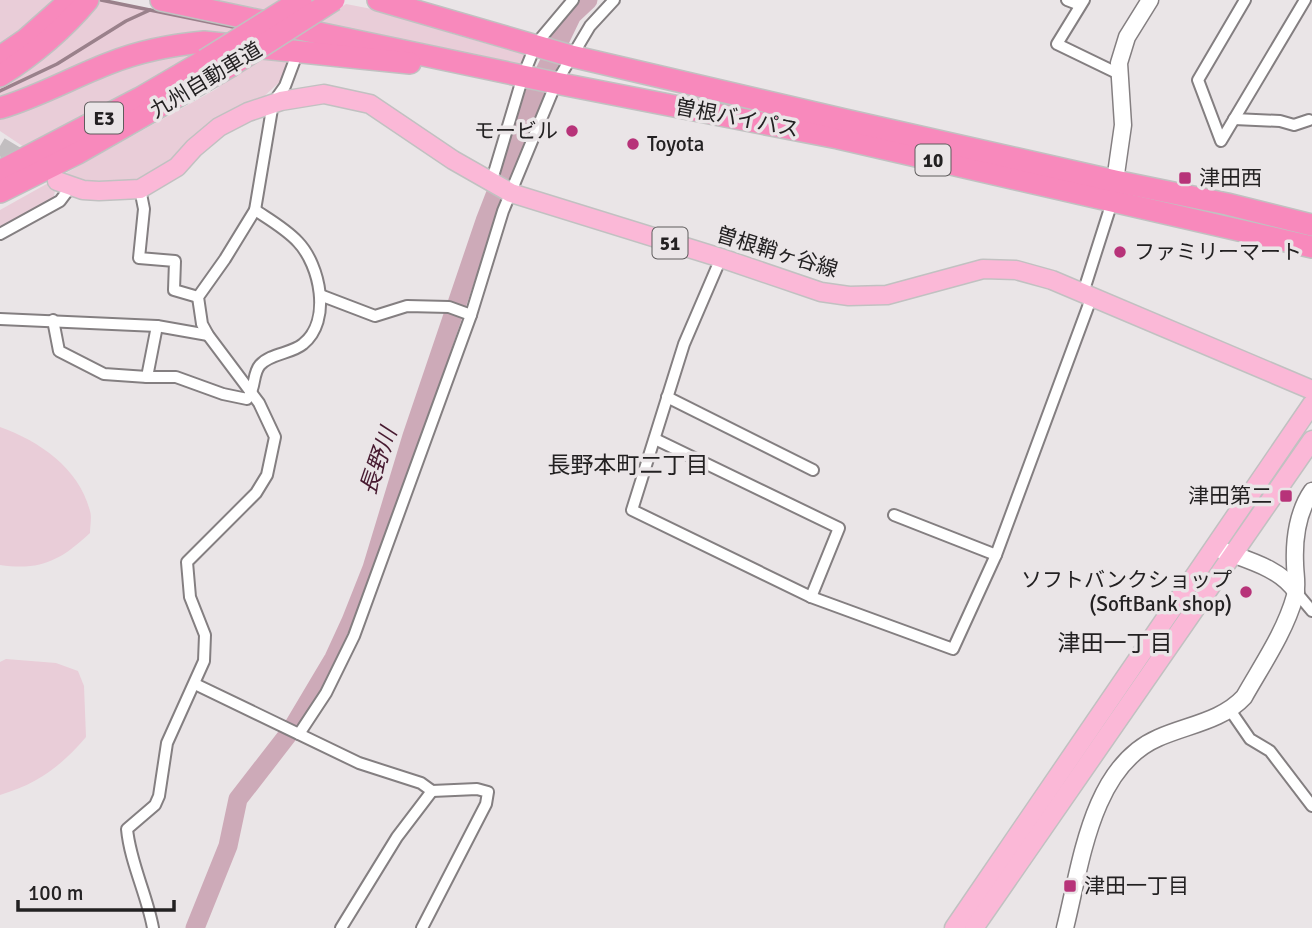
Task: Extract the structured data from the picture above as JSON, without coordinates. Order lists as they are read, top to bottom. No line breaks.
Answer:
{"streets":{"highway":["九州自動車道","E3","曽根バイパス","10"],"main road":["51","曽根鞘ヶ谷線"]},"districts":["長野本町二丁目","津田一丁目"],"water":["長野川"],"places":{"other":["モービル","Toyota","ファミリーマート","ソフトバンクショップ (SoftBank shop)"],"transit":["津田西","津田第二","津田一丁目"]},"scale_bar":"100 m"}
